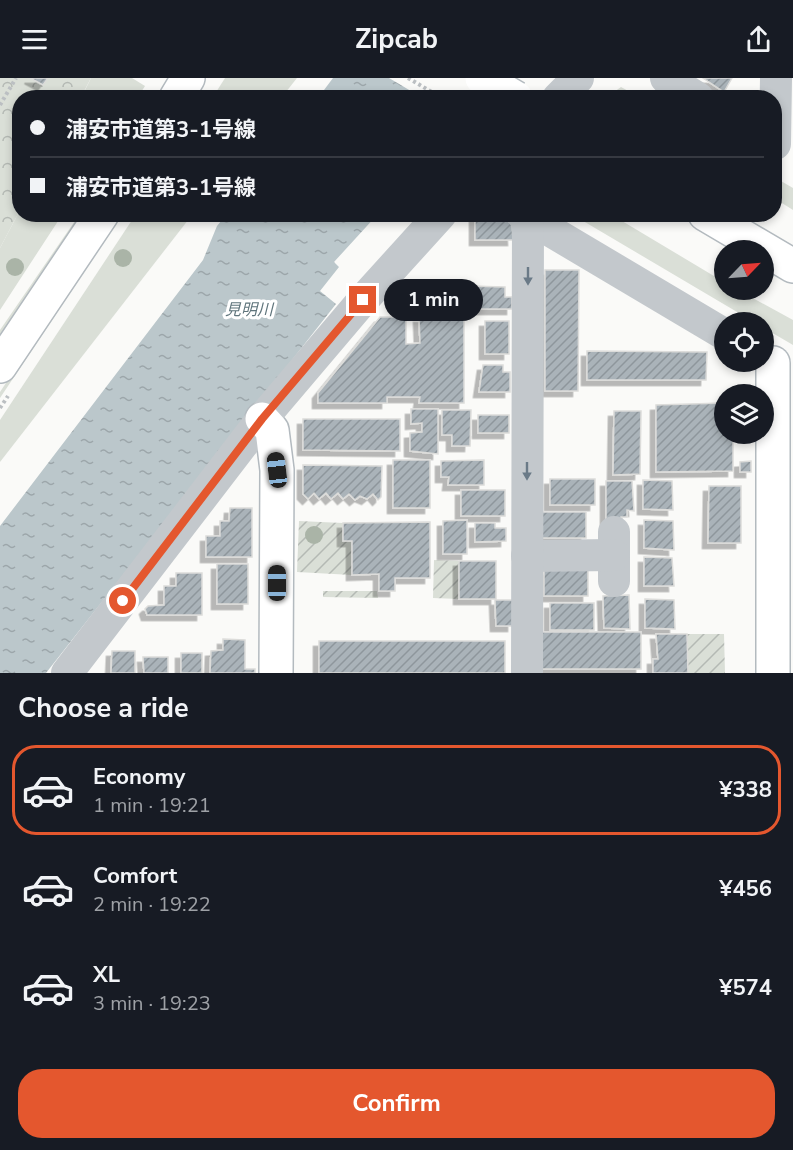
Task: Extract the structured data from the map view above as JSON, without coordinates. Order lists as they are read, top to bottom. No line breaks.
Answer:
{"water":["見明川"],"north":"top right","page":{"header":"Zipcab","banner":["浦安市道第3-1号線","浦安市道第3-1号線"],"bubble":"1 min","heading":"Choose a ride","list":[{"name":"Economy","note":"1 min · 19:21","value":"¥338"},{"name":"Comfort","note":"2 min · 19:22","value":"¥456"},{"name":"XL","note":"3 min · 19:23","value":"¥574"}],"buttons":"Confirm"}}
